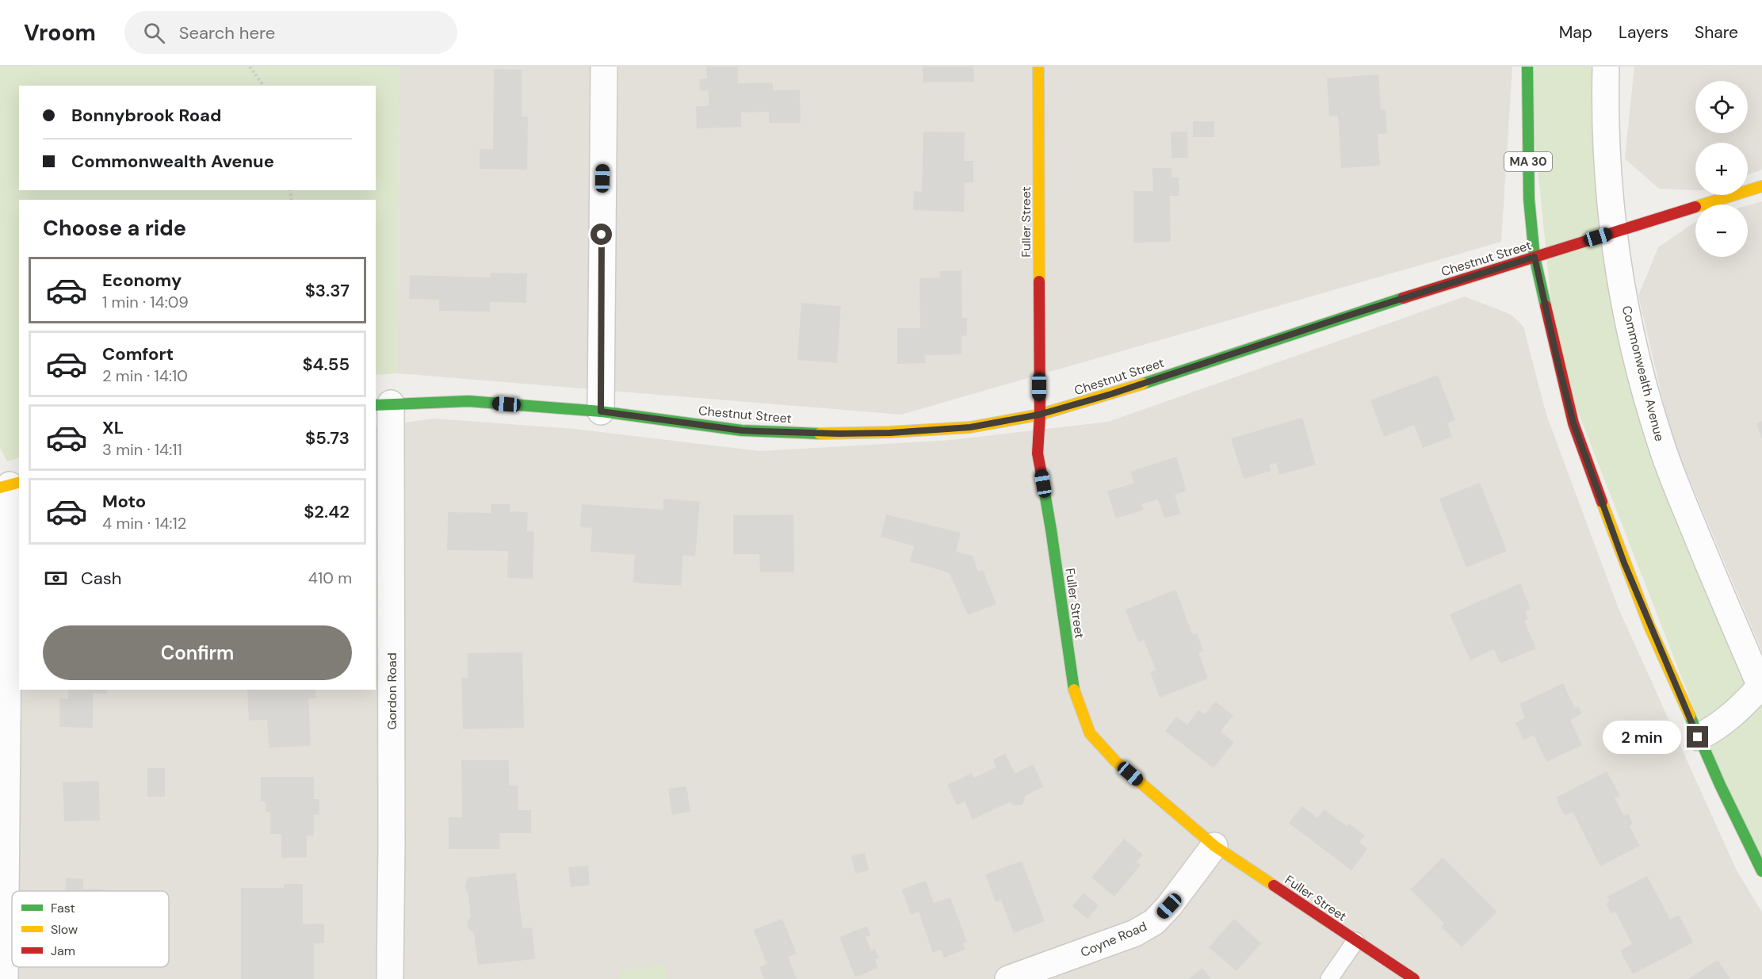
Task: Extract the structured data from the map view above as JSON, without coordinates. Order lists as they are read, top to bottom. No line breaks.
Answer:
{"streets":{"main road":["MA 30","Fuller Street","Chestnut Street"],"street":["Commonwealth Avenue","Gordon Road","Coyne Road"]},"crossings":[["MA 30","Chestnut Street"],["Fuller Street","Chestnut Street"],["Fuller Street","Coyne Road"],["Chestnut Street","Commonwealth Avenue"],["Chestnut Street","Gordon Road"]],"legend":["Fast","Slow","Jam"],"page":{"header":"Vroom","search":"Search here","nav":["Map","Layers","Share"],"map_buttons":["+","−"],"banner":["Bonnybrook Road","Commonwealth Avenue"],"heading":"Choose a ride","list":[{"name":"Economy","note":"1 min · 14:09","value":"$3.37"},{"name":"Comfort","note":"2 min · 14:10","value":"$4.55"},{"name":"XL","note":"3 min · 14:11","value":"$5.73"},{"name":"Moto","note":"4 min · 14:12","value":"$2.42"}],"pay":["Cash","410 m"],"buttons":"Confirm","bubble":"2 min"}}
